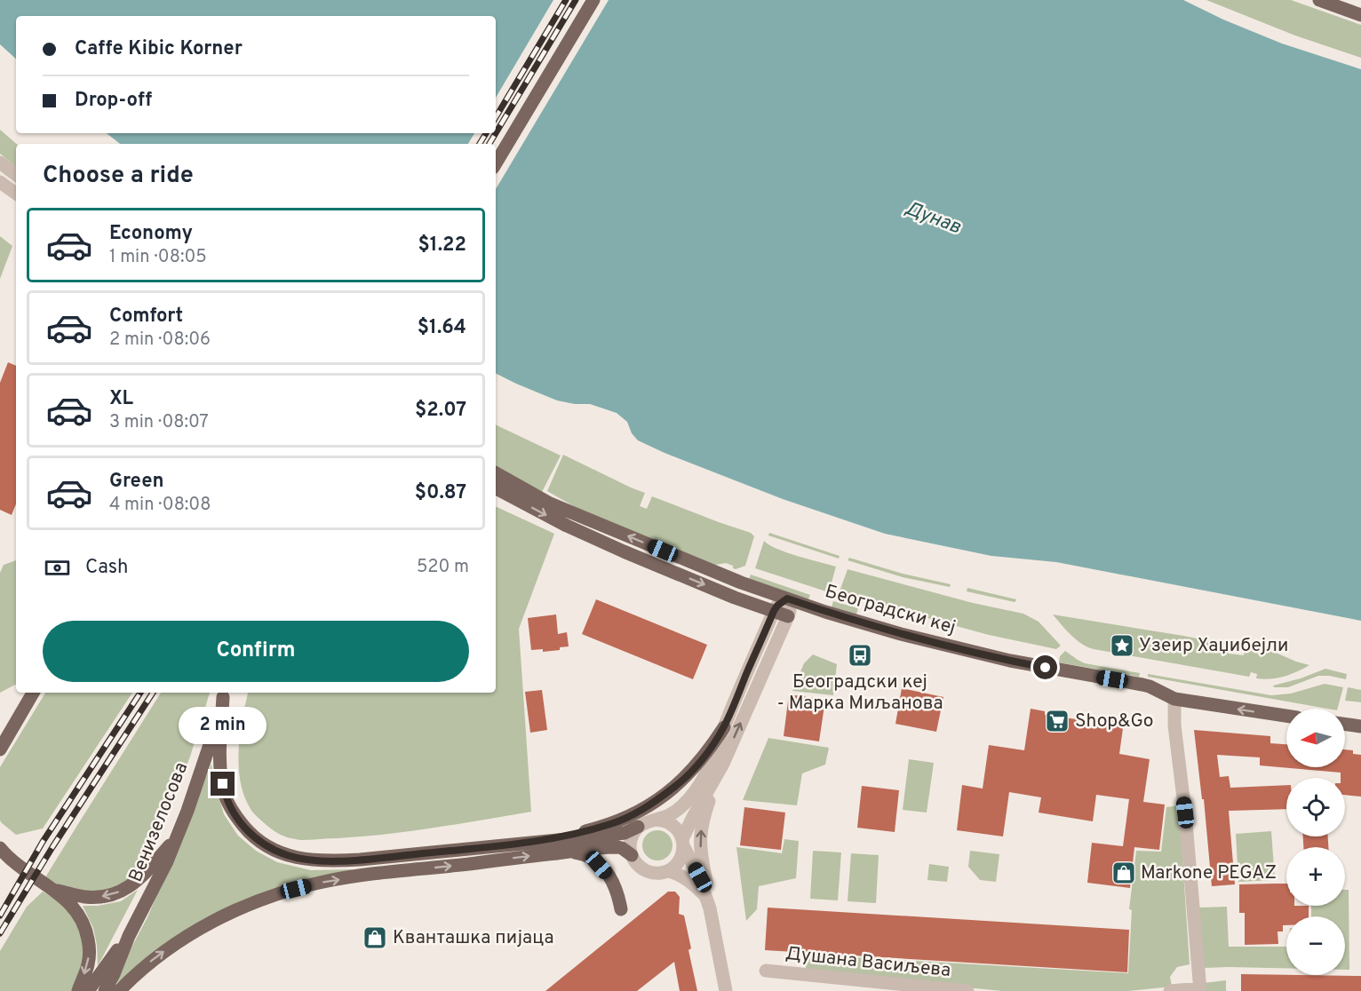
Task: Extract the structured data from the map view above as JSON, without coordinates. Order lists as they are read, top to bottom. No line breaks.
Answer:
{"streets":{"main road":["Београдски кеј","Венизелосова"],"street":["Душана Васиљева"]},"water":["Дунав"],"places":{"place":["Узеир Хаџибејли"],"bus stop":["Београдски кеј - Марка Миљанова"],"supermarket":["Shop&Go"],"shop":["Markone PEGAZ","Кванташка пијаца"]},"north":"left","page":{"banner":["Caffe Kibic Korner","Drop-off"],"heading":"Choose a ride","list":[{"name":"Economy","note":"1 min · 08:05","value":"$1.22"},{"name":"Comfort","note":"2 min · 08:06","value":"$1.64"},{"name":"XL","note":"3 min · 08:07","value":"$2.07"},{"name":"Green","note":"4 min · 08:08","value":"$0.87"}],"pay":["Cash","520 m"],"buttons":"Confirm","bubble":"2 min","map_buttons":["+","−"]}}
